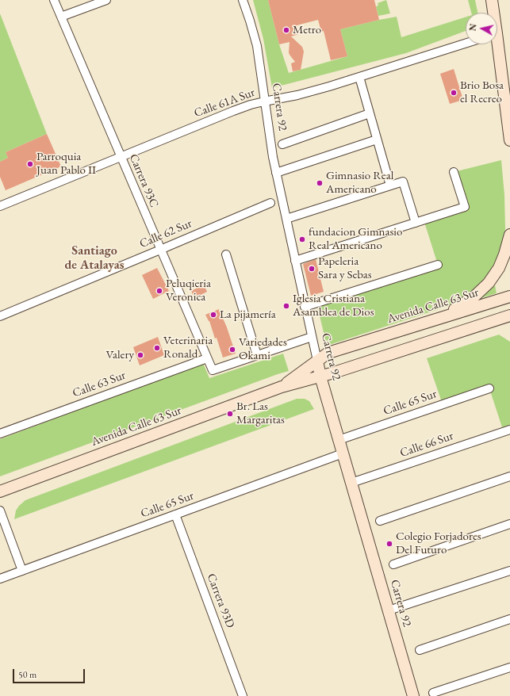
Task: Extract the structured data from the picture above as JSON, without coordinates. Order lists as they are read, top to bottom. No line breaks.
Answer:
{"streets":{"main road":["Carrera 92","Avenida Calle 63 Sur"],"street":["Calle 61A Sur","Carrera 93C","Calle 62 Sur","Calle 63 Sur","Calle 65 Sur","Calle 66 Sur","Carrera 93D"]},"crossings":[["Calle 61A Sur","Carrera 92"],["Calle 61A Sur","Carrera 93C"],["Carrera 92","Avenida Calle 63 Sur"],["Carrera 92","Calle 65 Sur"],["Carrera 92","Calle 66 Sur"],["Carrera 93C","Calle 62 Sur"],["Carrera 93C","Calle 63 Sur"],["Calle 65 Sur","Carrera 93D"]],"districts":["Santiago de Atalayas"],"places":["Metro","Brio Bosa el Recreo","Parroquia Juan Pablo II","Gimnasio Real Americano","fundacion Gimnasio Real Americano","Papeleria Sara y Sebas","Peluqieria Veronica","Iglesia Cristiana Asamblea de Dios","La pijamería","Veterinaria Ronald","Variedades Okami","Valery","Br. Las Margaritas","Colegio Forjadores Del Futuro"],"scale_bar":"50 m","north":"left"}
